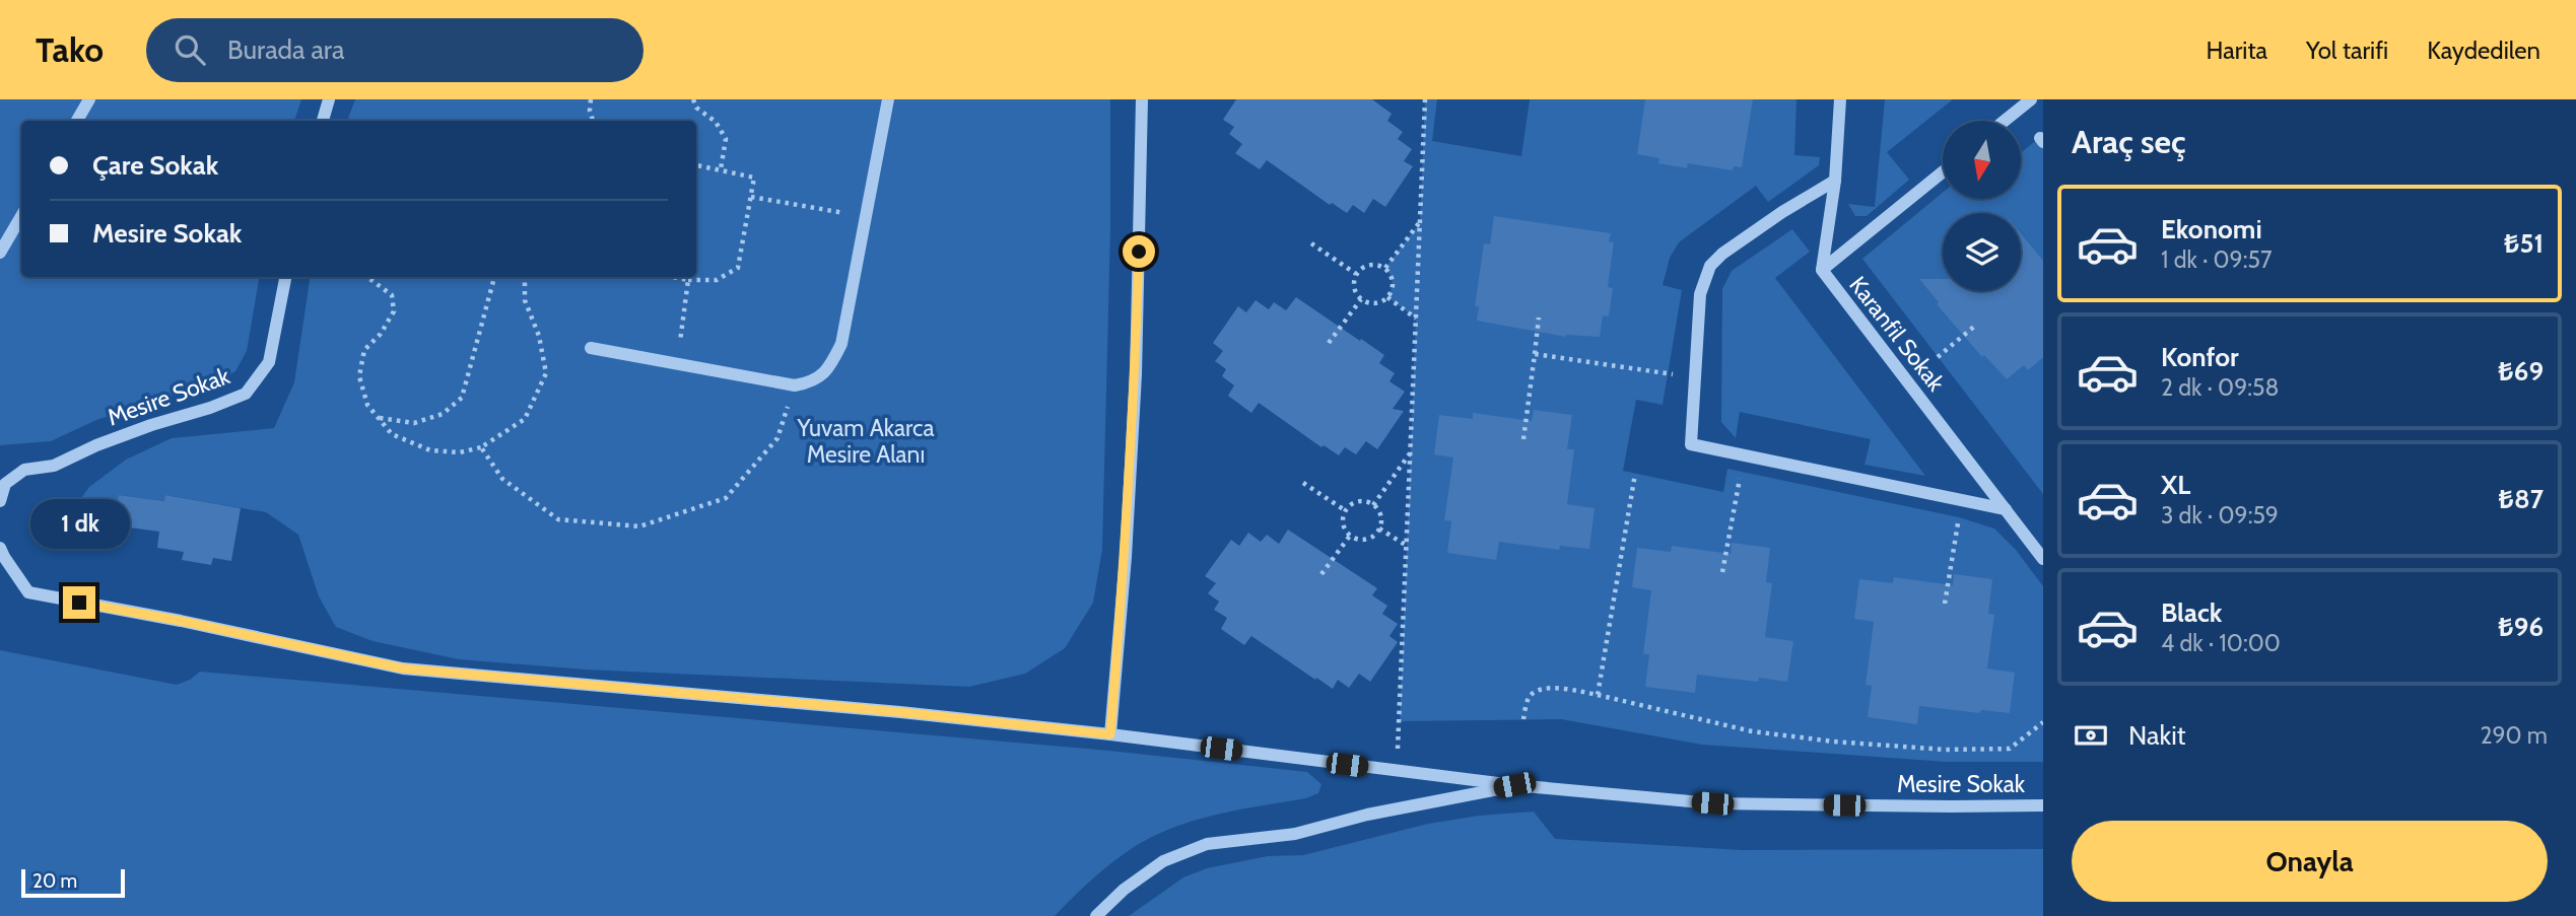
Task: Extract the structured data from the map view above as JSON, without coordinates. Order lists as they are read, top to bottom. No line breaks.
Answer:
{"streets":{"street":["Karanfil Sokak","Mesire Sokak"]},"parks":["Yuvam Akarca Mesire Alanı"],"scale_bar":"20 m","north":"bottom","page":{"header":"Tako","search":"Burada ara","nav":["Harita","Yol tarifi","Kaydedilen"],"heading":"Araç seç","banner":["Çare Sokak","Mesire Sokak"],"list":[{"name":"Ekonomi","note":"1 dk · 09:57","value":"₺51"},{"name":"Konfor","note":"2 dk · 09:58","value":"₺69"},{"name":"XL","note":"3 dk · 09:59","value":"₺87"},{"name":"Black","note":"4 dk · 10:00","value":"₺96"}],"bubble":"1 dk","pay":["Nakit","290 m"],"buttons":"Onayla","scale":"20 m"}}
